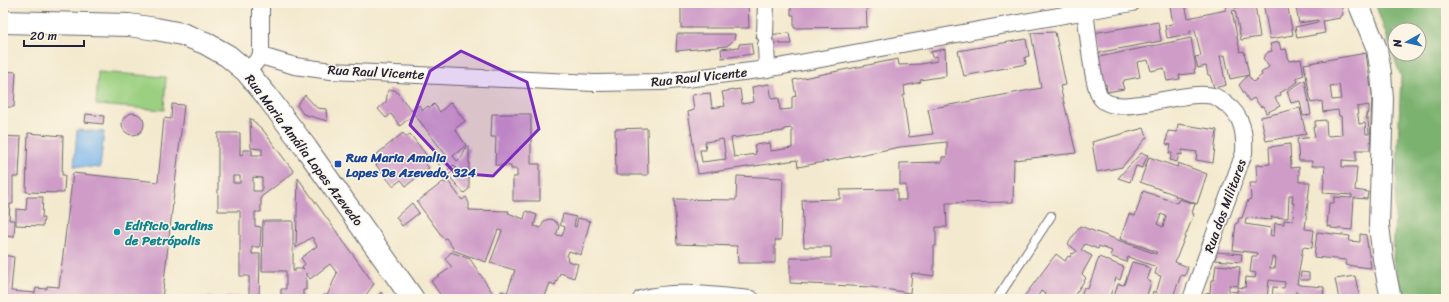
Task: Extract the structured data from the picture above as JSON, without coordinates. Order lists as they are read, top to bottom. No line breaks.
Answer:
{"streets":{"main road":["Rua Maria Amália Lopes Azevedo"],"street":["Rua Raul Vicente","Rua dos Militares"]},"crossings":[["Rua Raul Vicente","Rua dos Militares"]],"places":{"transit":["Rua Maria Amalia Lopes De Azevedo, 324"],"other":["Edificio Jardins de Petrópolis"]},"scale_bar":"20 m","north":"left"}
